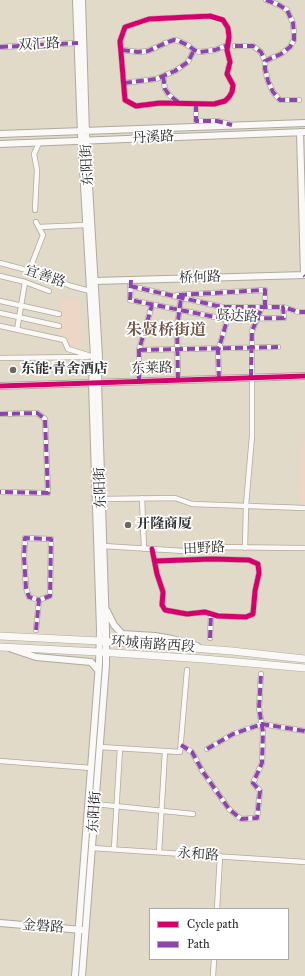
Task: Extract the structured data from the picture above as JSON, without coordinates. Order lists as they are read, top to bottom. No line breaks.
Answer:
{"streets":{"main road":["丹溪路","东阳街","桥何路","东莱路","环城南路西段","金磐路"],"street":["双汇路","宜善路","贤达路","田野路","永和路"]},"crossings":[["双汇路","东阳街"],["丹溪路","东阳街"],["东阳街","宜善路"],["东阳街","桥何路"],["东阳街","东莱路"],["东阳街","田野路"],["东阳街","环城南路西段"],["东阳街","永和路"],["东阳街","金磐路"],["桥何路","贤达路"]],"districts":["朱贤桥街道"],"places":["东能·青舍酒店","开隆商厦"],"legend":["Cycle path","Path"]}
